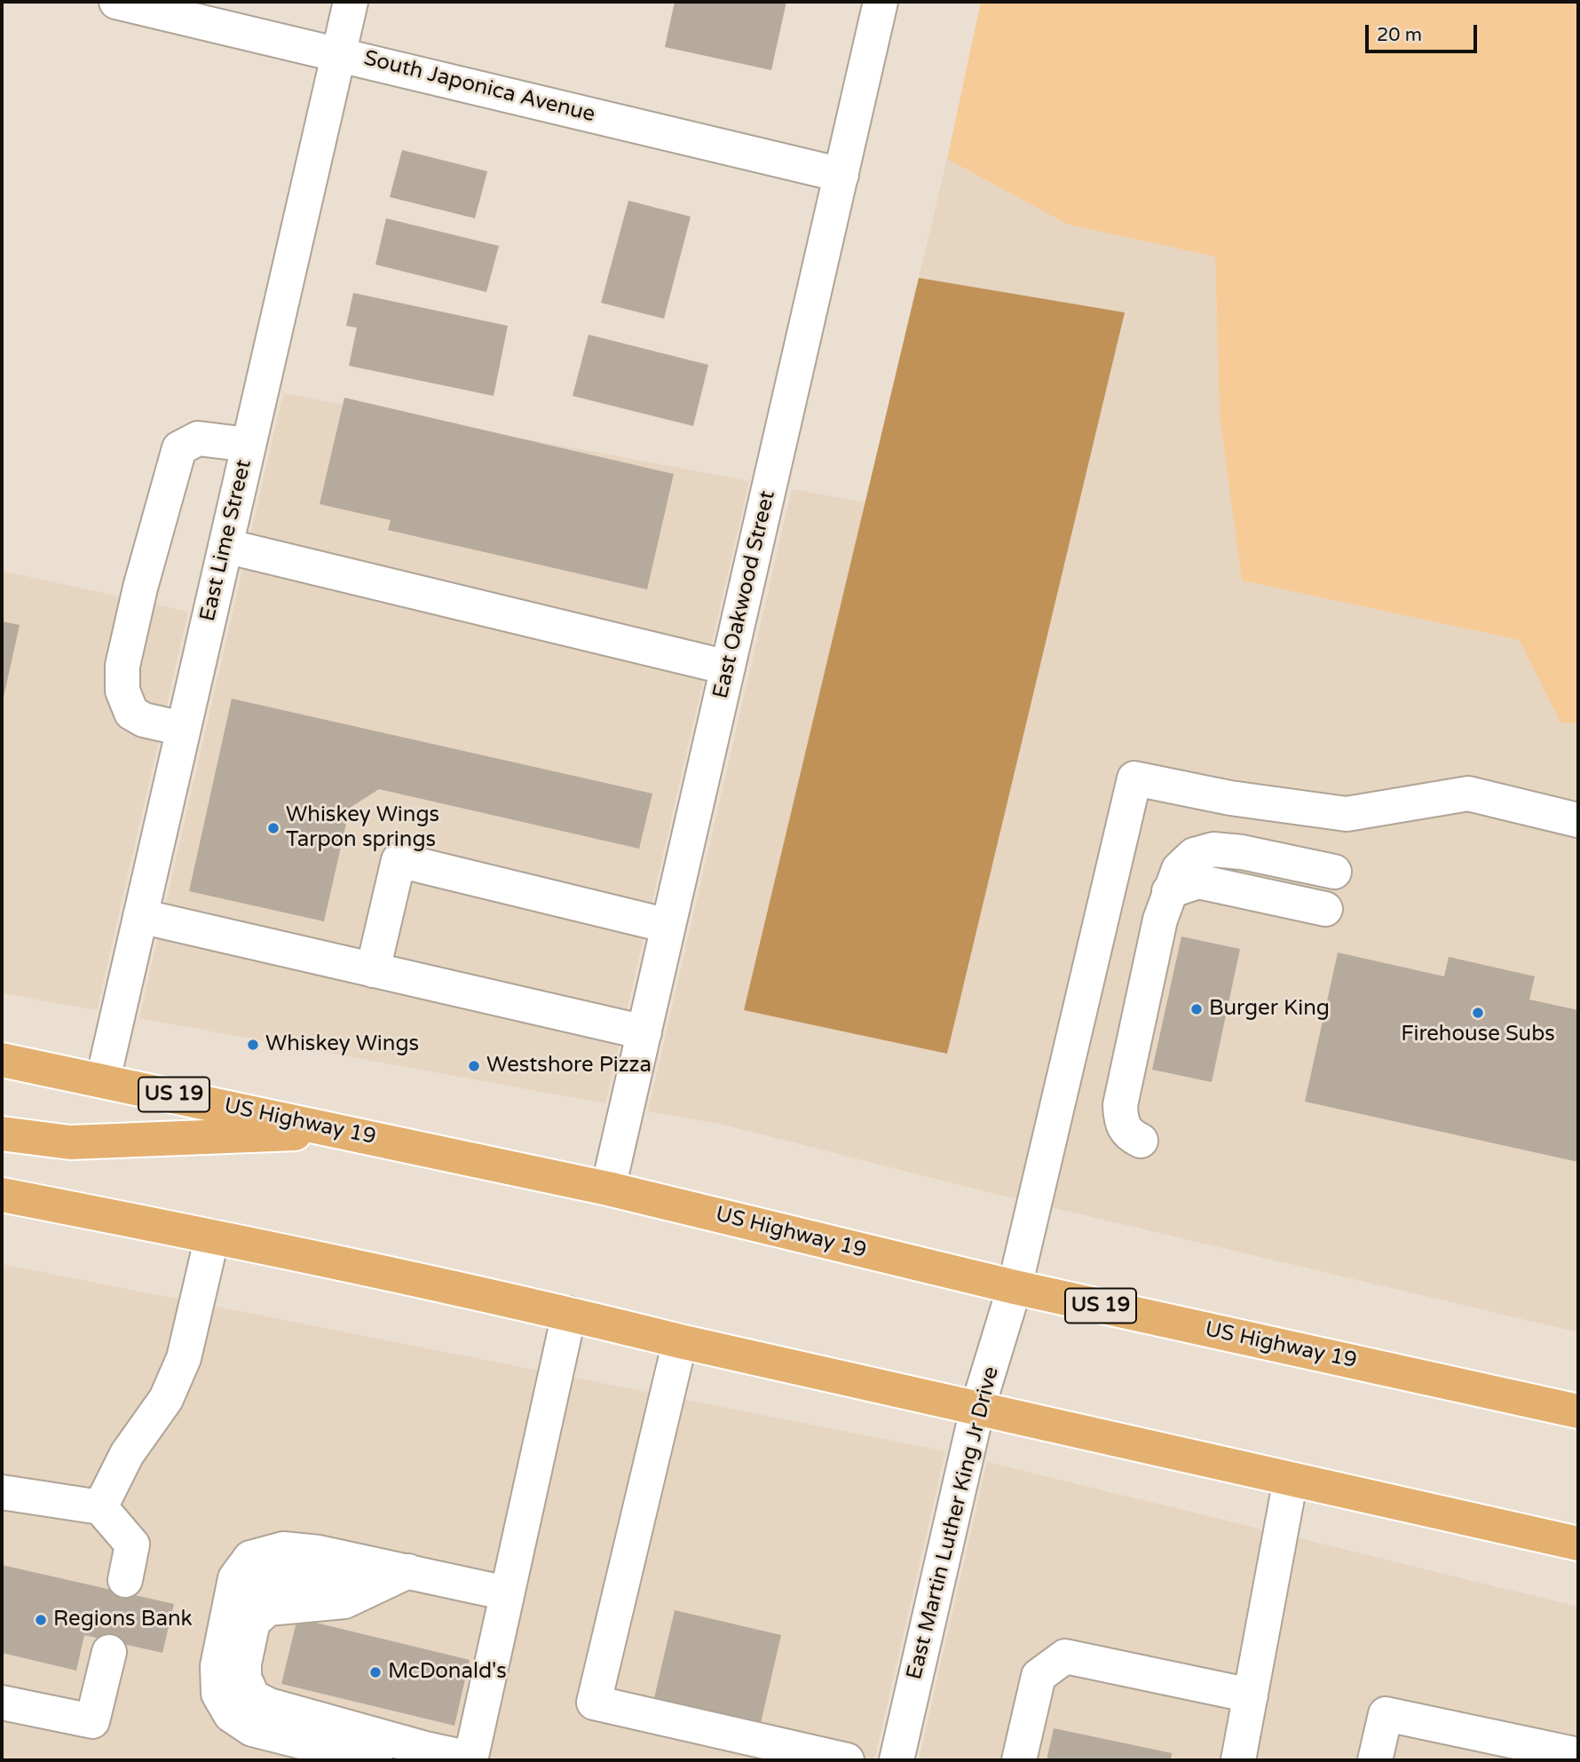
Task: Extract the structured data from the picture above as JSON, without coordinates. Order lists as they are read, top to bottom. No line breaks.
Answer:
{"streets":{"highway":["US 19","US Highway 19"],"street":["South Japonica Avenue","East Lime Street","East Oakwood Street","East Martin Luther King Jr Drive"]},"crossings":[["South Japonica Avenue","East Lime Street"],["South Japonica Avenue","East Oakwood Street"],["East Lime Street","US Highway 19"],["East Oakwood Street","US Highway 19"],["US Highway 19","East Martin Luther King Jr Drive"]],"places":["Whiskey Wings Tarpon springs","Burger King","Firehouse Subs","Whiskey Wings","Westshore Pizza","Regions Bank","McDonald's"],"scale_bar":"20 m"}
